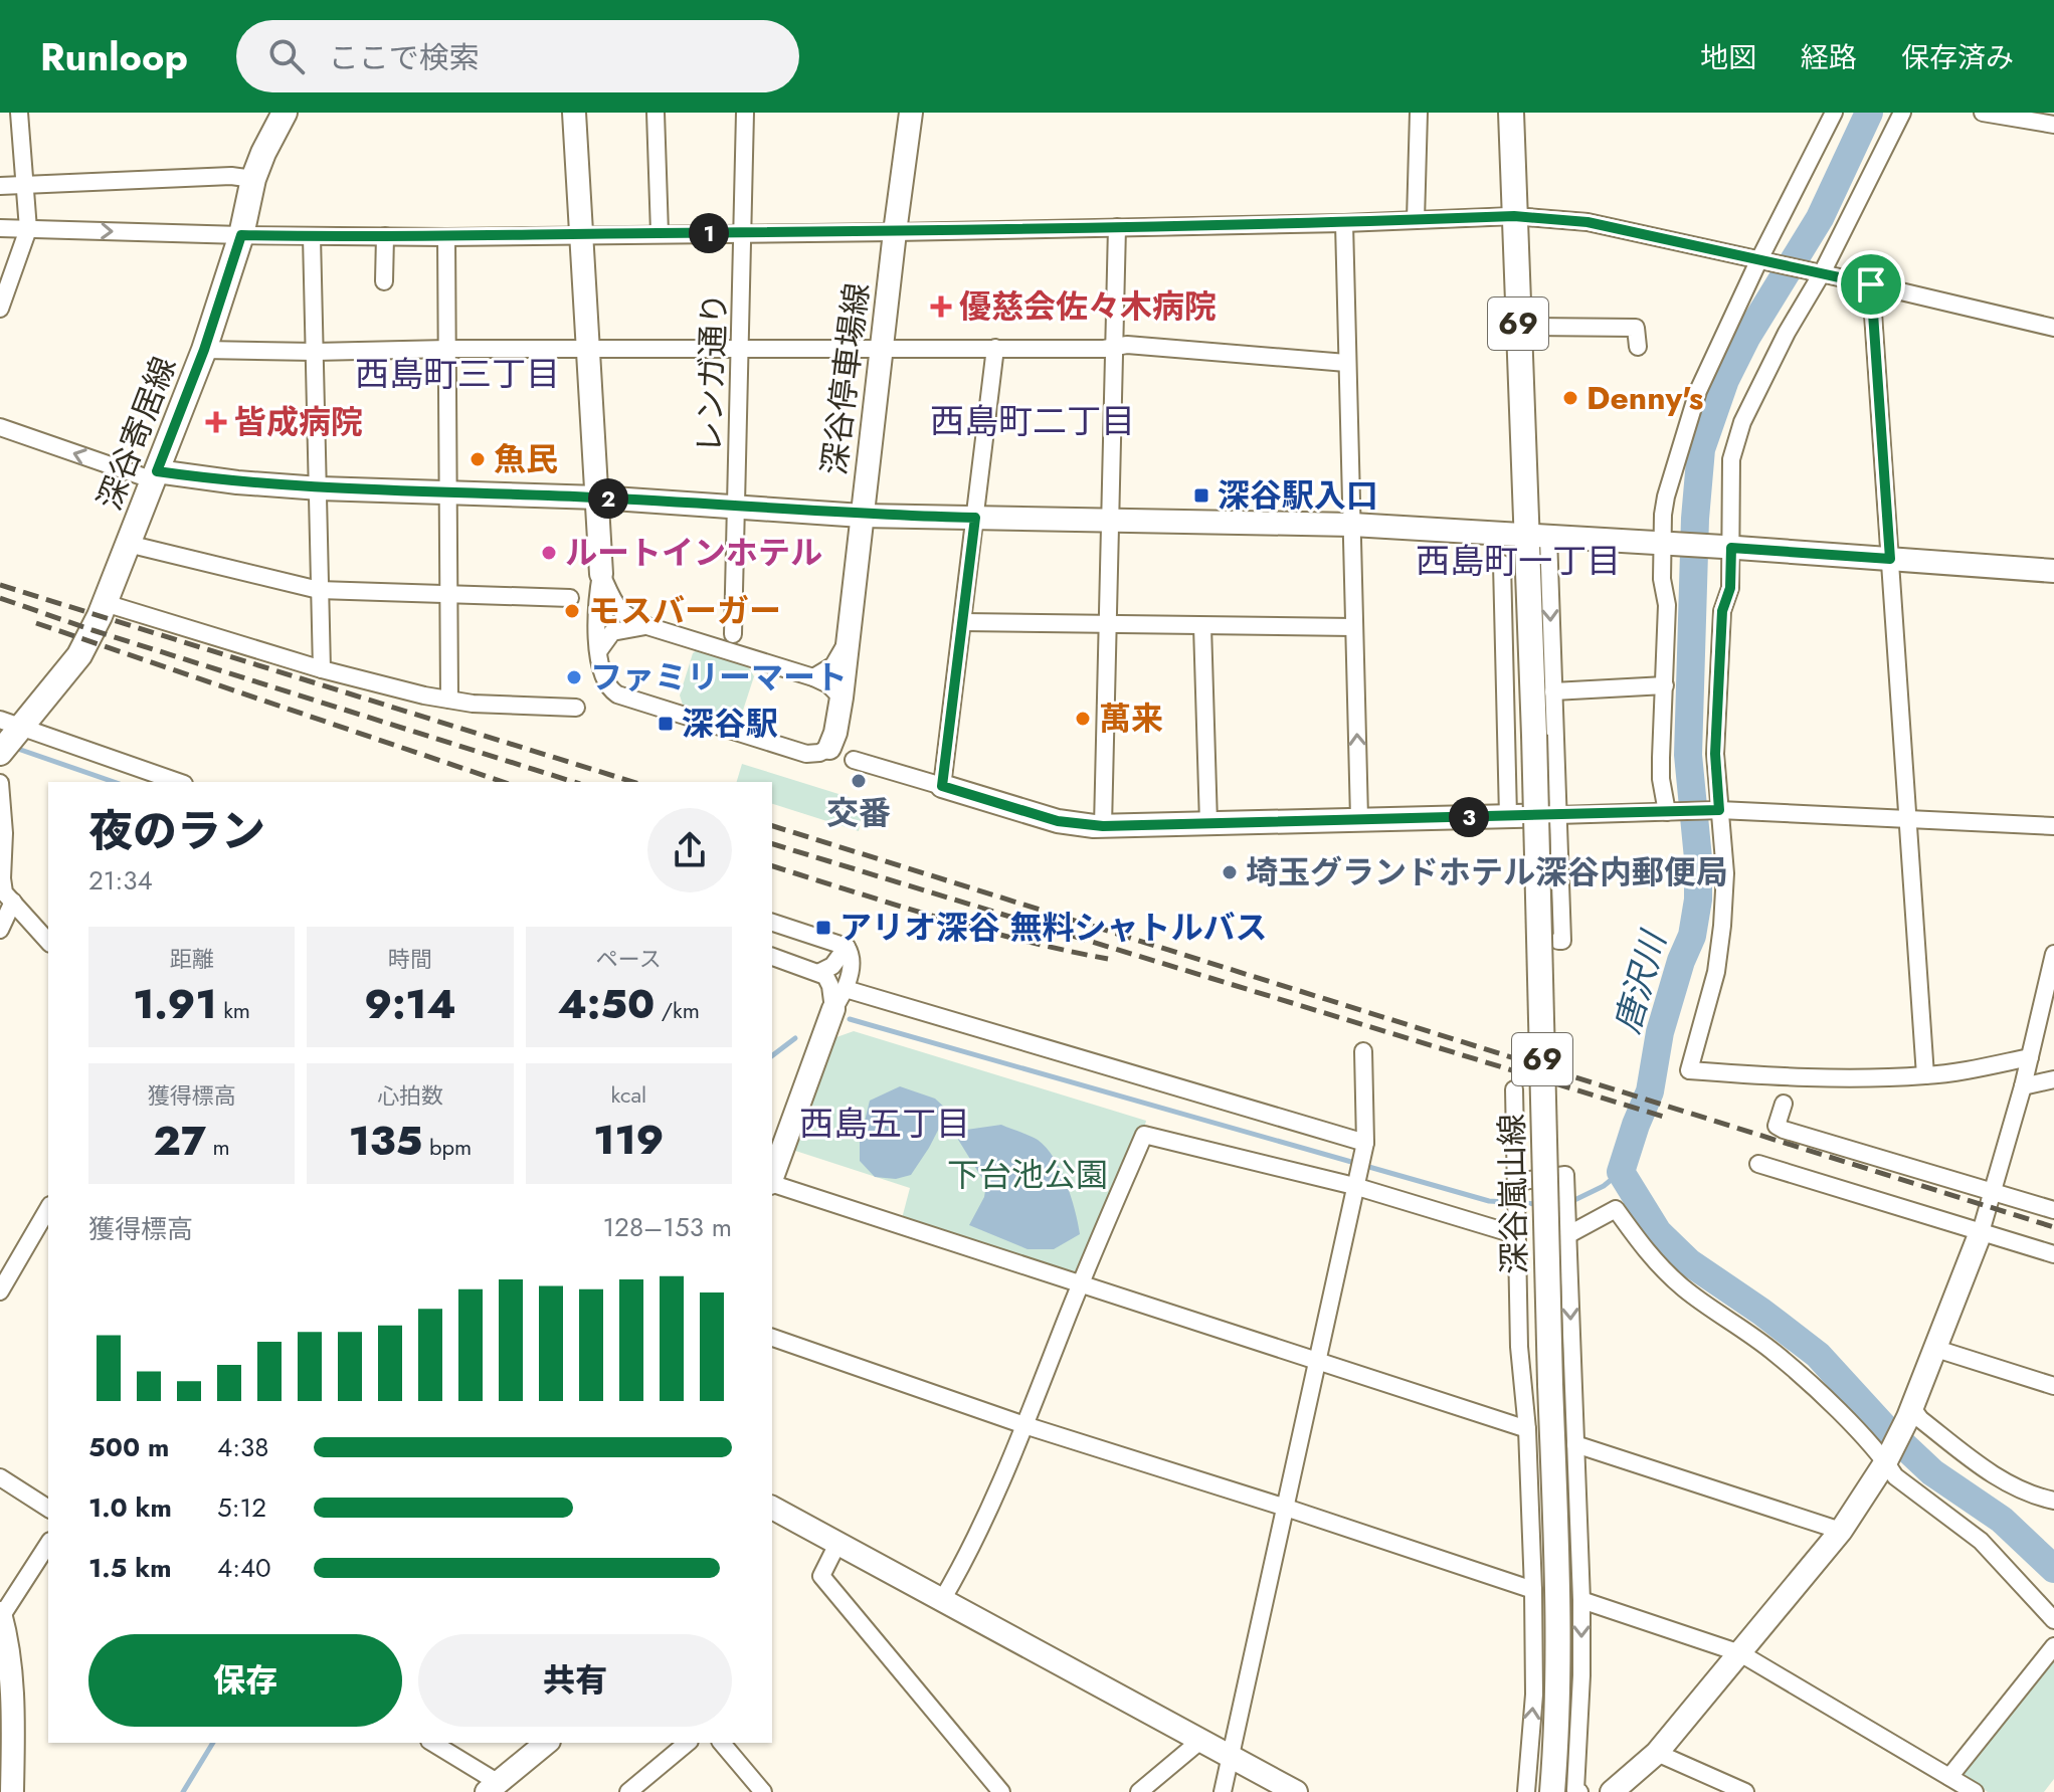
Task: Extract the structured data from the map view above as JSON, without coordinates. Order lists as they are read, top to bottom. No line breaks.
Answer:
{"streets":{"main road":["69","深谷寄居線","深谷嵐山線"],"street":["レンガ通り","深谷停車場線"]},"districts":["西島町三丁目","西島町二丁目","西島町一丁目","西島五丁目"],"water":["唐沢川"],"parks":["下台池公園"],"places":{"health":["優慈会佐々木病院","皆成病院"],"other":["Denny's","魚民","ルートインホテル","モスバーガー","ファミリーマート","萬来","交番","埼玉グランドホテル深谷内郵便局"],"transit":["深谷駅入口","深谷駅","アリオ深谷 無料シャトルバス"]},"page":{"header":"Runloop","search":"ここで検索","nav":["地図","経路","保存済み"],"pins":["1","2","3"],"heading":["夜のラン","21:34"],"stats":[["距離","1.91 km"],["時間","9:14"],["ペース","4:50 /km"],["獲得標高","27 m"],["心拍数","135 bpm"],["kcal","119"]],"chart":["獲得標高","128–153 m"],"list":[{"name":"500 m","note":"4:38"},{"name":"1.0 km","note":"5:12"},{"name":"1.5 km","note":"4:40"}],"buttons":["保存","共有"]}}
